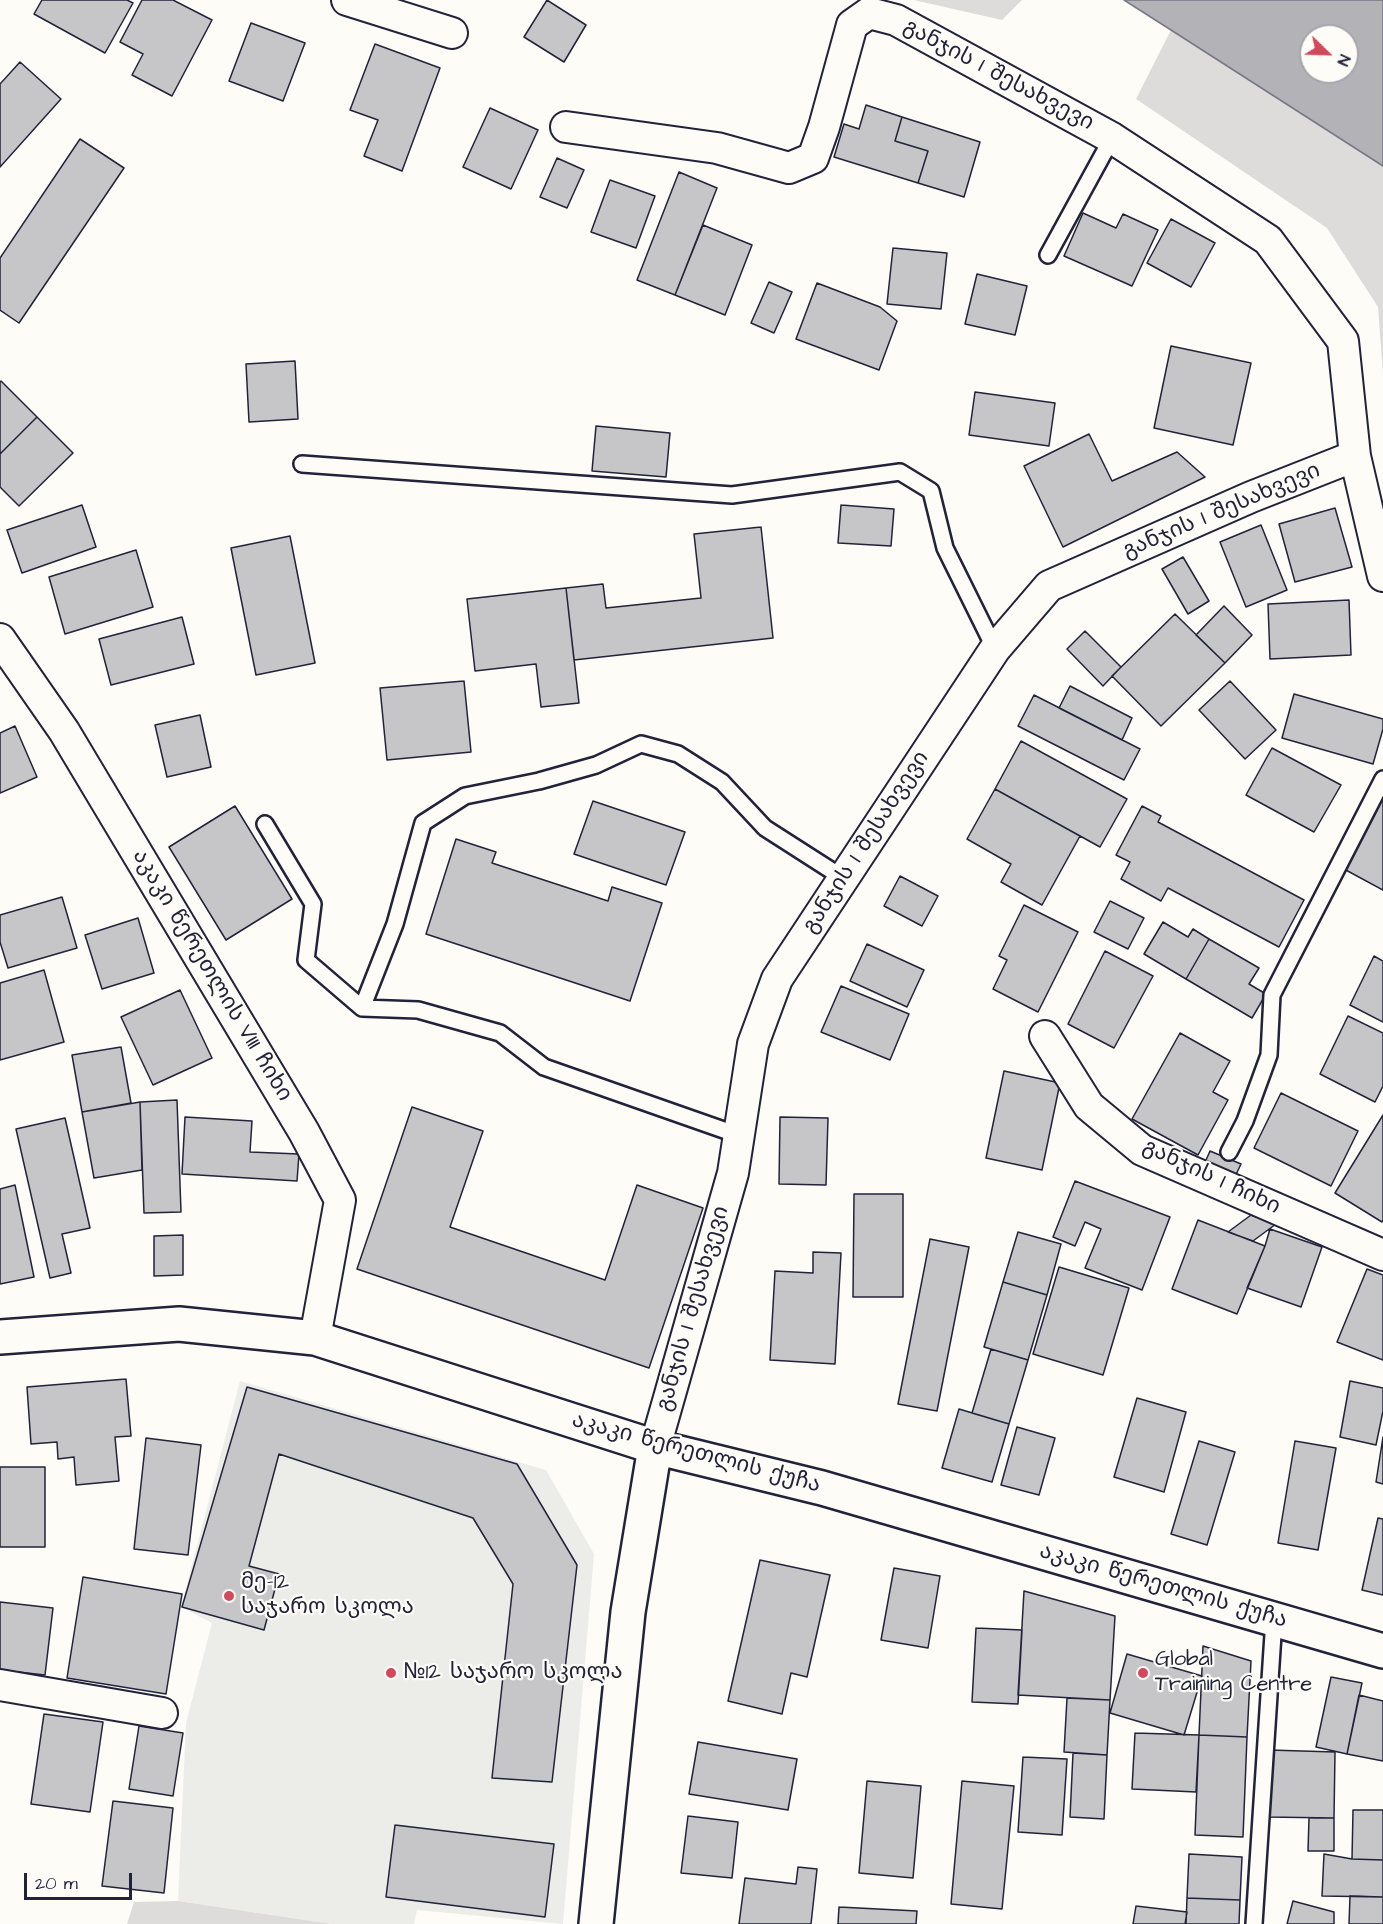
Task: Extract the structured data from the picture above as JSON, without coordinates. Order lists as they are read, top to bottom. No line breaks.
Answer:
{"streets":{"main road":["აკაკი წერეთლის ქუჩა"],"street":["განჯის I შესახვევი","აკაკი წერეთლის VIII ჩიხი","განჯის I ჩიხი"]},"crossings":[["განჯის I შესახვევი","აკაკი წერეთლის ქუჩა"],["აკაკი წერეთლის VIII ჩიხი","აკაკი წერეთლის ქუჩა"]],"places":["მე-12 საჯარო სკოლა","№12 საჯარო სკოლა","Global Training Centre"],"scale_bar":"20 m","north":"bottom right"}
